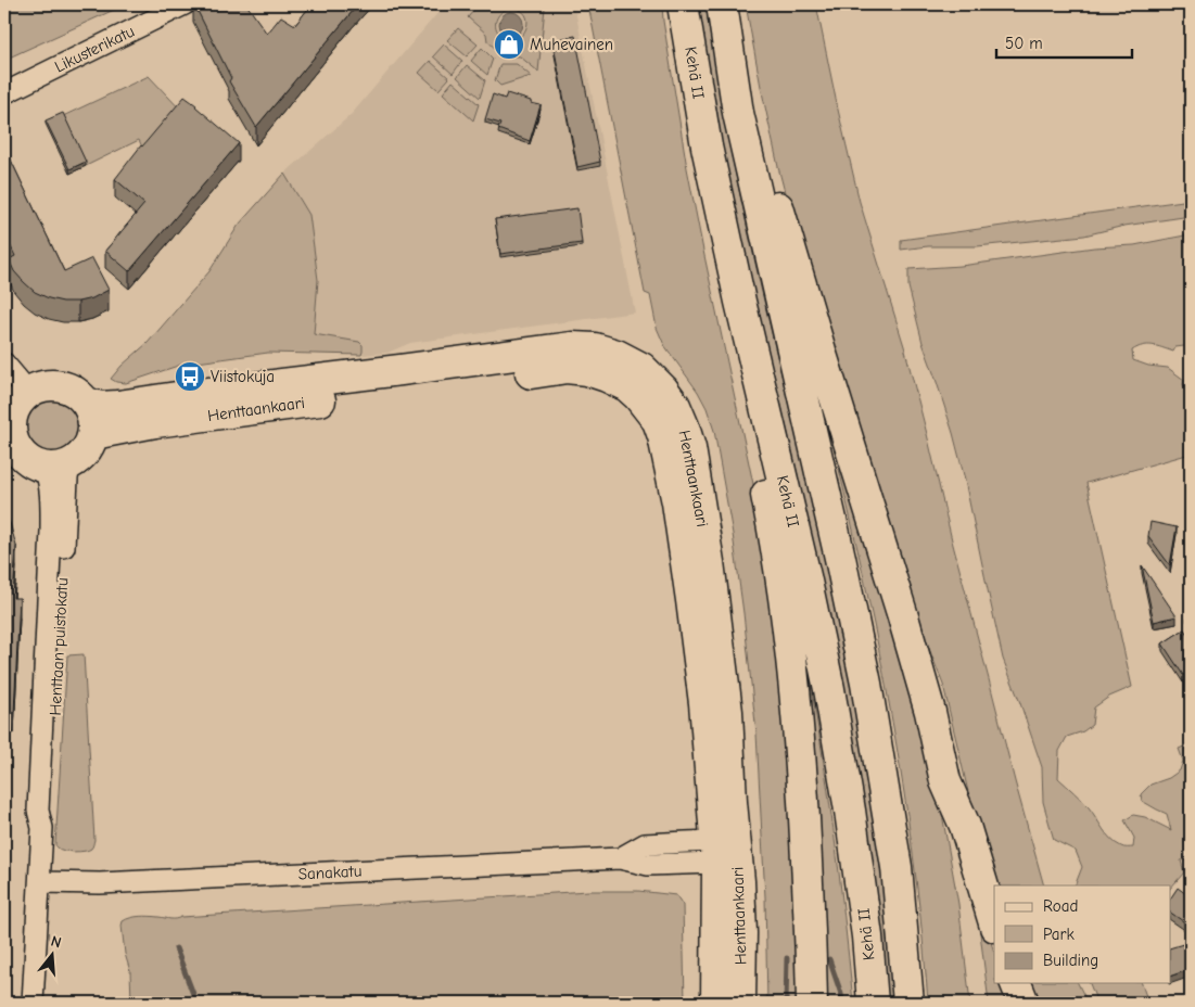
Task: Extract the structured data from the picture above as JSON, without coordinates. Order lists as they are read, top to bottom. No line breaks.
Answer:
{"streets":{"main road":["Kehä II","Henttaankaari"],"street":["Likusterikatu","Henttaan puistokatu","Sanakatu"]},"crossings":[["Henttaankaari","Henttaan puistokatu"],["Henttaankaari","Sanakatu"],["Henttaan puistokatu","Sanakatu"]],"places":{"shop":["Muhevainen"],"bus stop":["Viistokuja"]},"legend":["Road","Park","Building"],"scale_bar":"50 m","north":"top"}
